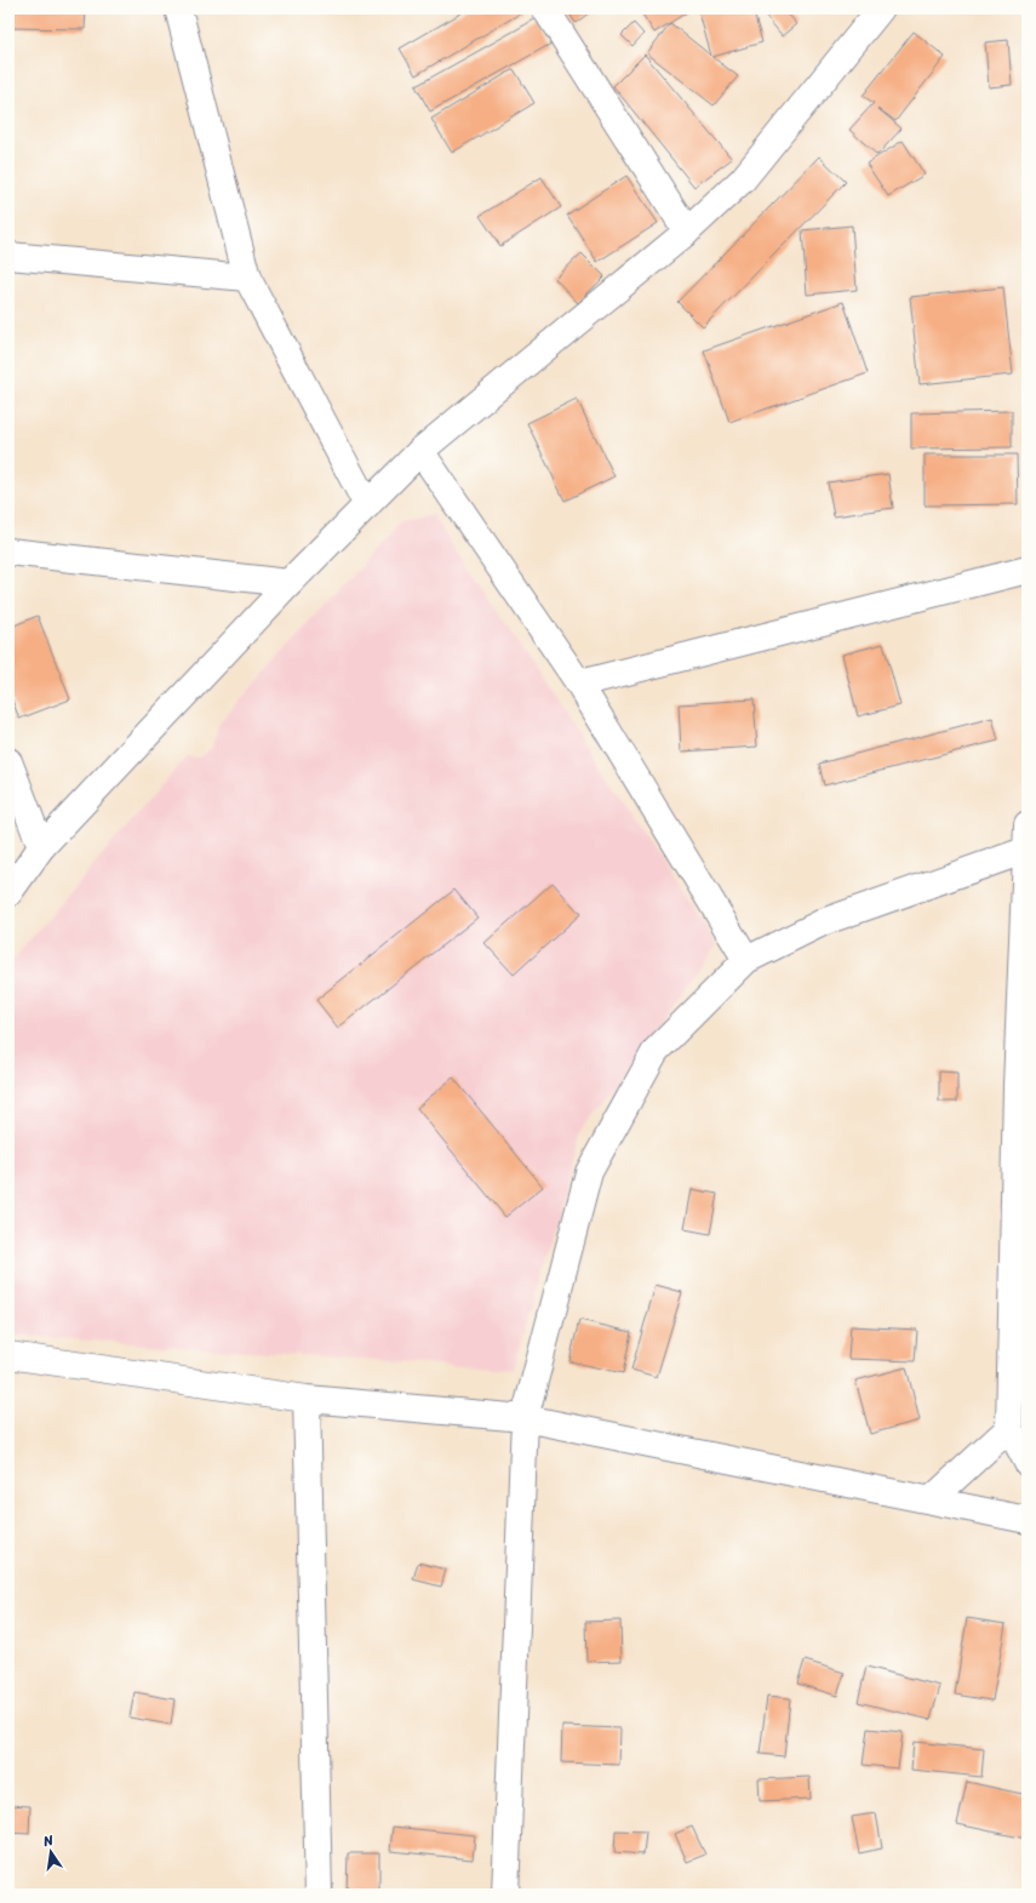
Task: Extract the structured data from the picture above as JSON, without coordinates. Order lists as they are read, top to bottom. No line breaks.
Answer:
{"north":"top"}
